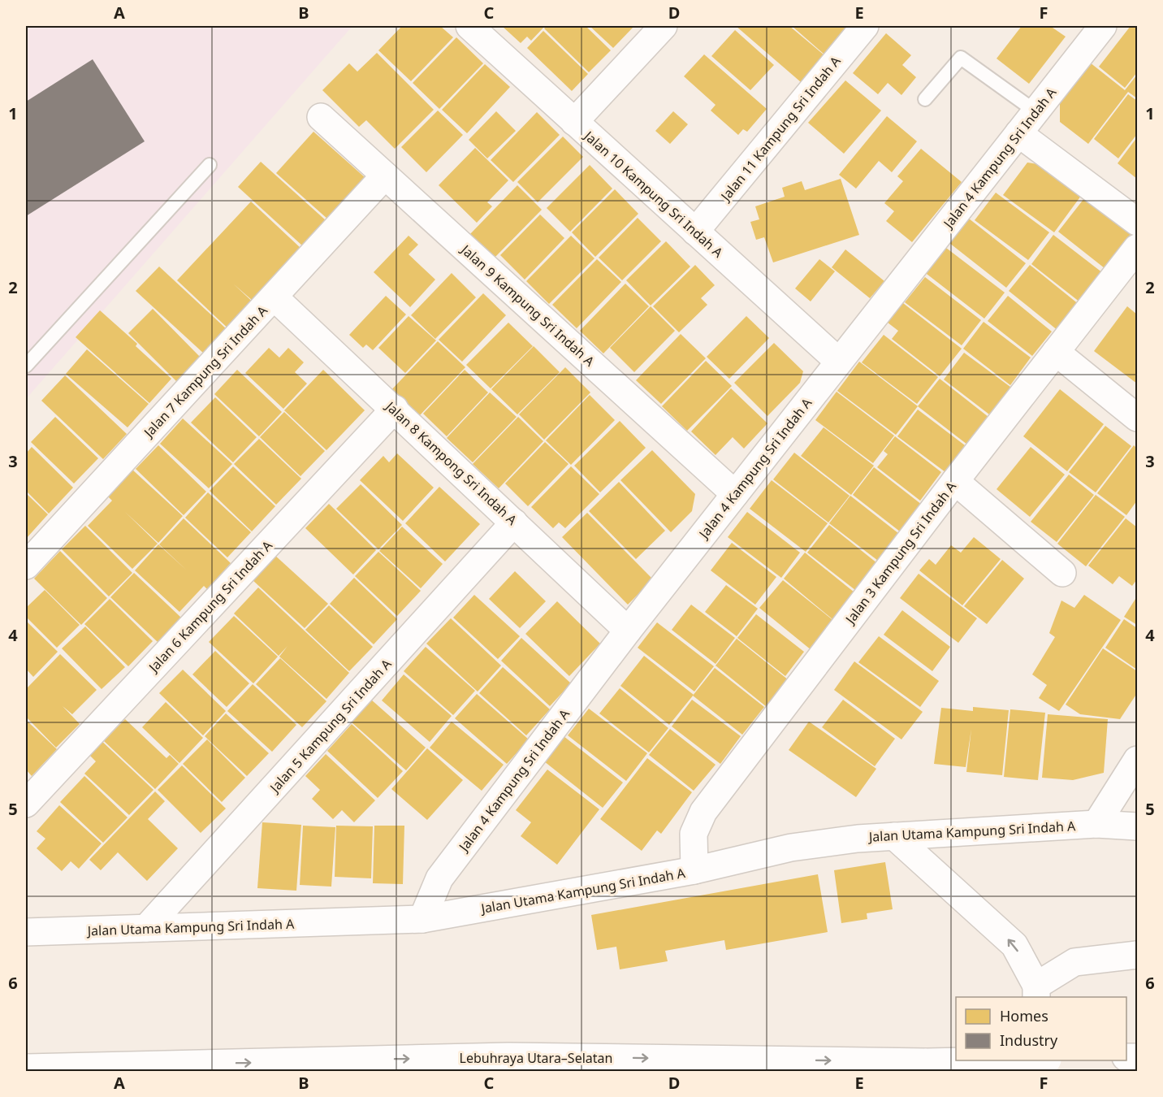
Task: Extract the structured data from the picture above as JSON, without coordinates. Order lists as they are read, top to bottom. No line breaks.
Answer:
{"streets":{"main road":["Jalan 11 Kampung Sri Indah A","Jalan 4 Kampung Sri Indah A","Jalan 10 Kampung Sri Indah A","Jalan 9 Kampung Sri Indah A","Jalan 7 Kampung Sri Indah A","Jalan 8 Kampong Sri Indah A","Jalan 3 Kampung Sri Indah A","Jalan 6 Kampung Sri Indah A","Jalan 5 Kampung Sri Indah A","Jalan Utama Kampung Sri Indah A","Lebuhraya Utara–Selatan"]},"crossings":[["Jalan 11 Kampung Sri Indah A","Jalan 10 Kampung Sri Indah A"],["Jalan 4 Kampung Sri Indah A","Jalan 10 Kampung Sri Indah A"],["Jalan 4 Kampung Sri Indah A","Jalan 9 Kampung Sri Indah A"],["Jalan 4 Kampung Sri Indah A","Jalan 8 Kampong Sri Indah A"],["Jalan 4 Kampung Sri Indah A","Jalan Utama Kampung Sri Indah A"],["Jalan 9 Kampung Sri Indah A","Jalan 7 Kampung Sri Indah A"],["Jalan 7 Kampung Sri Indah A","Jalan 8 Kampong Sri Indah A"],["Jalan 8 Kampong Sri Indah A","Jalan 6 Kampung Sri Indah A"],["Jalan 8 Kampong Sri Indah A","Jalan 5 Kampung Sri Indah A"],["Jalan 3 Kampung Sri Indah A","Jalan Utama Kampung Sri Indah A"],["Jalan 5 Kampung Sri Indah A","Jalan Utama Kampung Sri Indah A"]],"one_way":["Lebuhraya Utara–Selatan"],"legend":["Homes","Industry"],"grid":{"columns":["A","B","C","D","E","F"],"rows":["1","2","3","4","5","6"]}}
